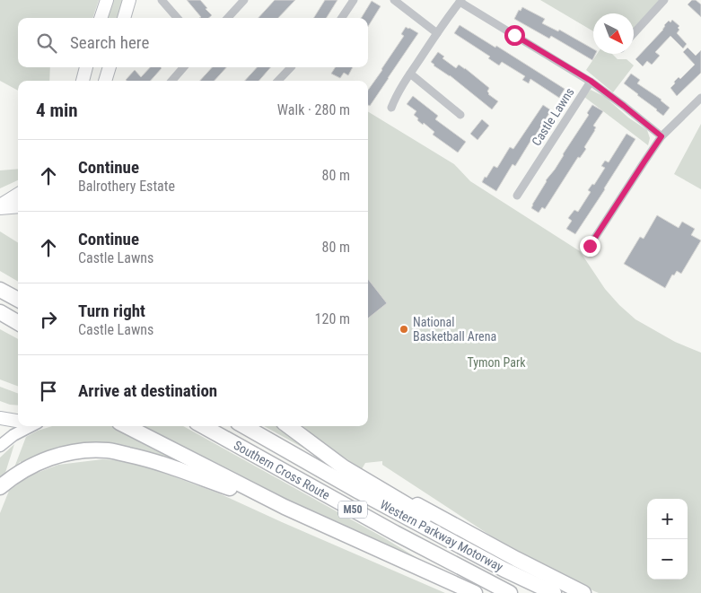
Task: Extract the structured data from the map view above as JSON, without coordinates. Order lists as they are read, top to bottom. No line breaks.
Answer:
{"streets":{"highway":["Southern Cross Route","M50","Western Parkway Motorway"],"street":["Castle Lawns"]},"crossings":[["M50","Western Parkway Motorway"]],"parks":["Tymon Park"],"places":["National Basketball Arena"],"north":"bottom right","page":{"search":"Search here","heading":["4 min","Walk · 280 m"],"list":[["Continue","Balrothery Estate","80 m"],["Continue","Castle Lawns","80 m"],["Turn right","Castle Lawns","120 m"],"Arrive at destination"],"map_buttons":["+","−"]}}
